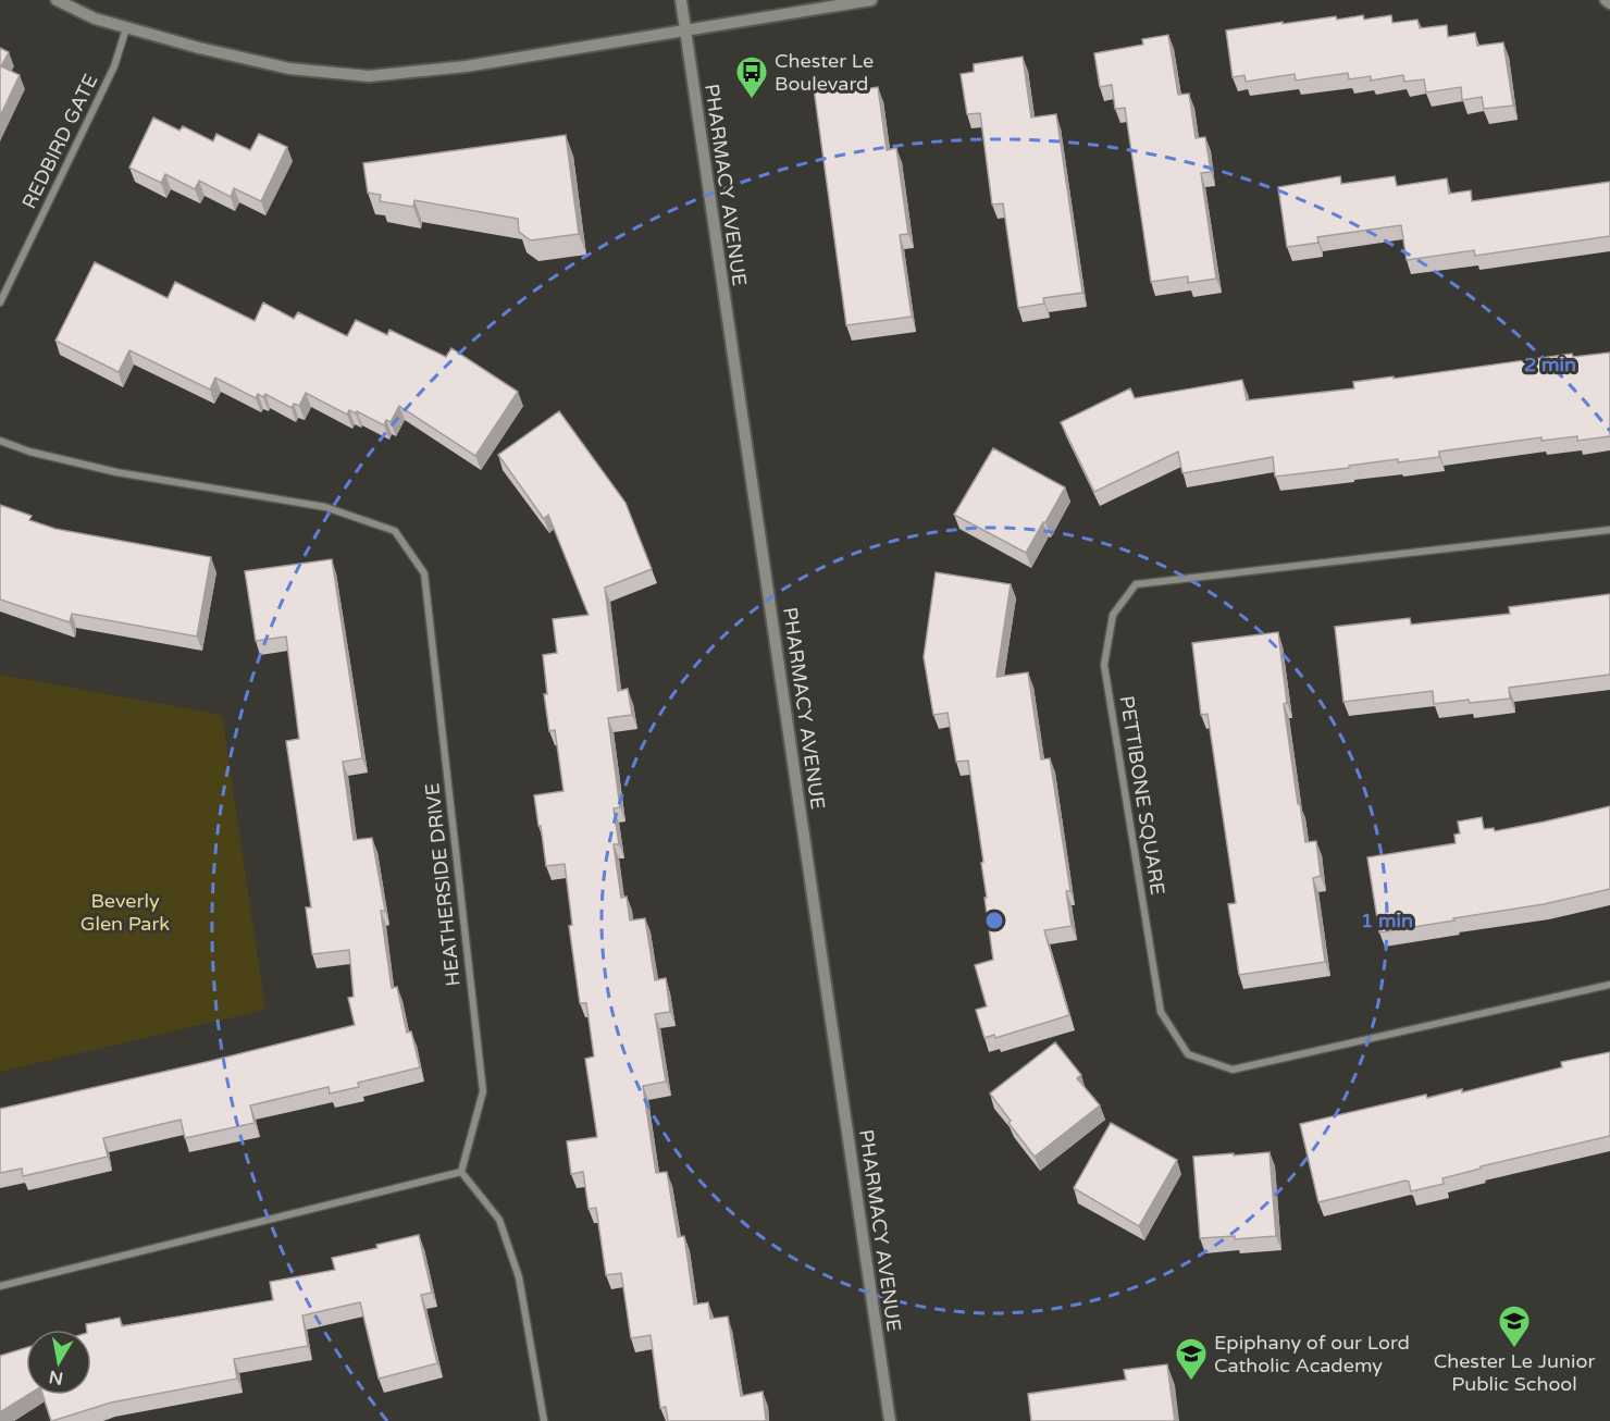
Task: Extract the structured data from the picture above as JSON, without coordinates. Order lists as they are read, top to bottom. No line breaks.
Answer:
{"streets":{"street":["REDBIRD GATE","PHARMACY AVENUE","PETTIBONE SQUARE","HEATHERSIDE DRIVE"]},"parks":["Beverly Glen Park"],"places":{"bus stop":["Chester Le Boulevard"],"school or university":["Chester Le Junior Public School","Epiphany of our Lord Catholic Academy"]},"north":"bottom","rings":["2 min","1 min"]}
